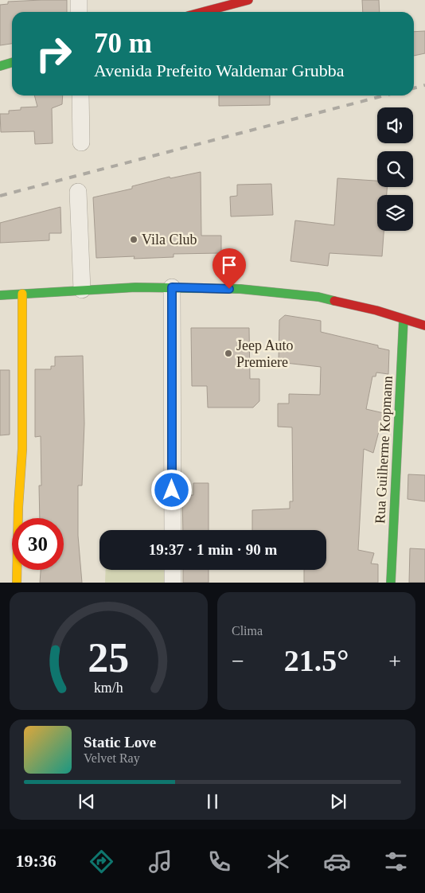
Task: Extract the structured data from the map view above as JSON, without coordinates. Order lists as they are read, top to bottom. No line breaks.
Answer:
{"streets":{"main road":["Rua Guilherme Kopmann"]},"places":["Vila Club","Jeep Auto Premiere"],"page":{"turn":["70 m","Avenida Prefeito Waldemar Grubba"],"limit":"30","trip":"19:37 · 1 min · 90 m","tile":"Clima","heat":["−","21.5°","+"],"song":["Static Love","Velvet Ray"],"tabs":"19:36","gauge":["25","km/h"]}}
